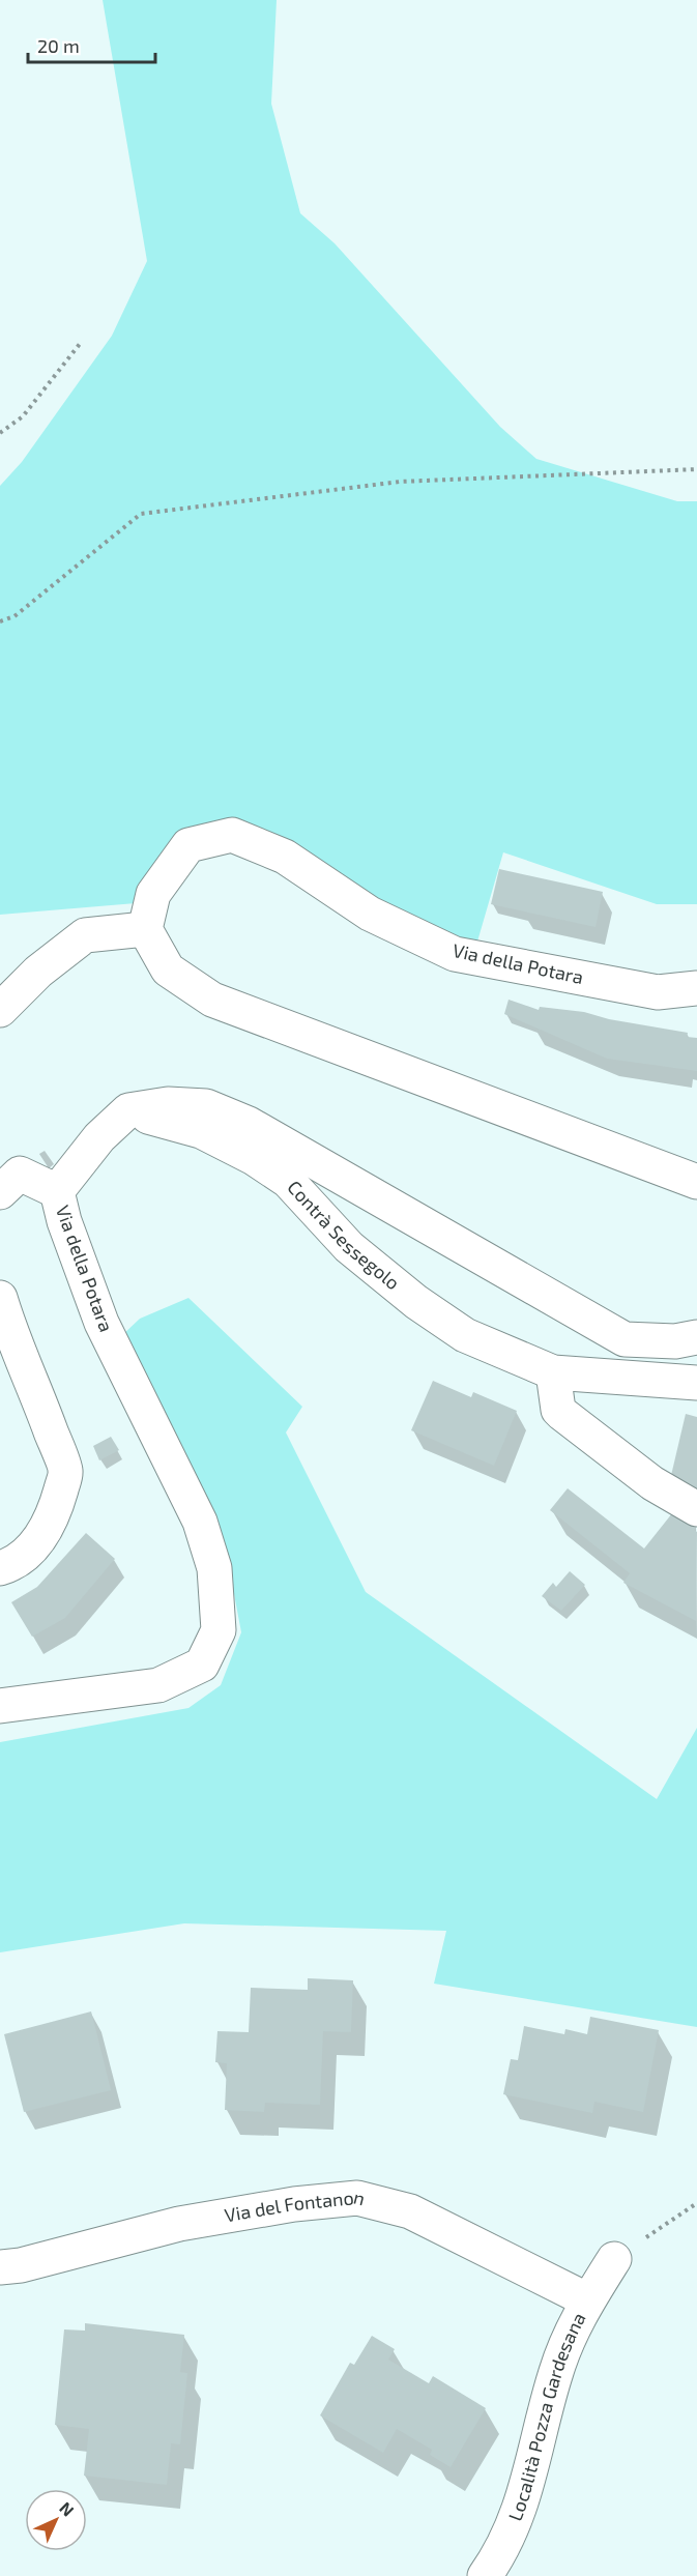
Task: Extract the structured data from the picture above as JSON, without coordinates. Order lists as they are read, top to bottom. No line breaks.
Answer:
{"streets":{"street":["Via della Potara","Contrà Sessegolo","Via del Fontanon","Località Pozza Gardesana"]},"crossings":[["Via della Potara","Contrà Sessegolo"]],"scale_bar":"20 m","north":"top right"}
